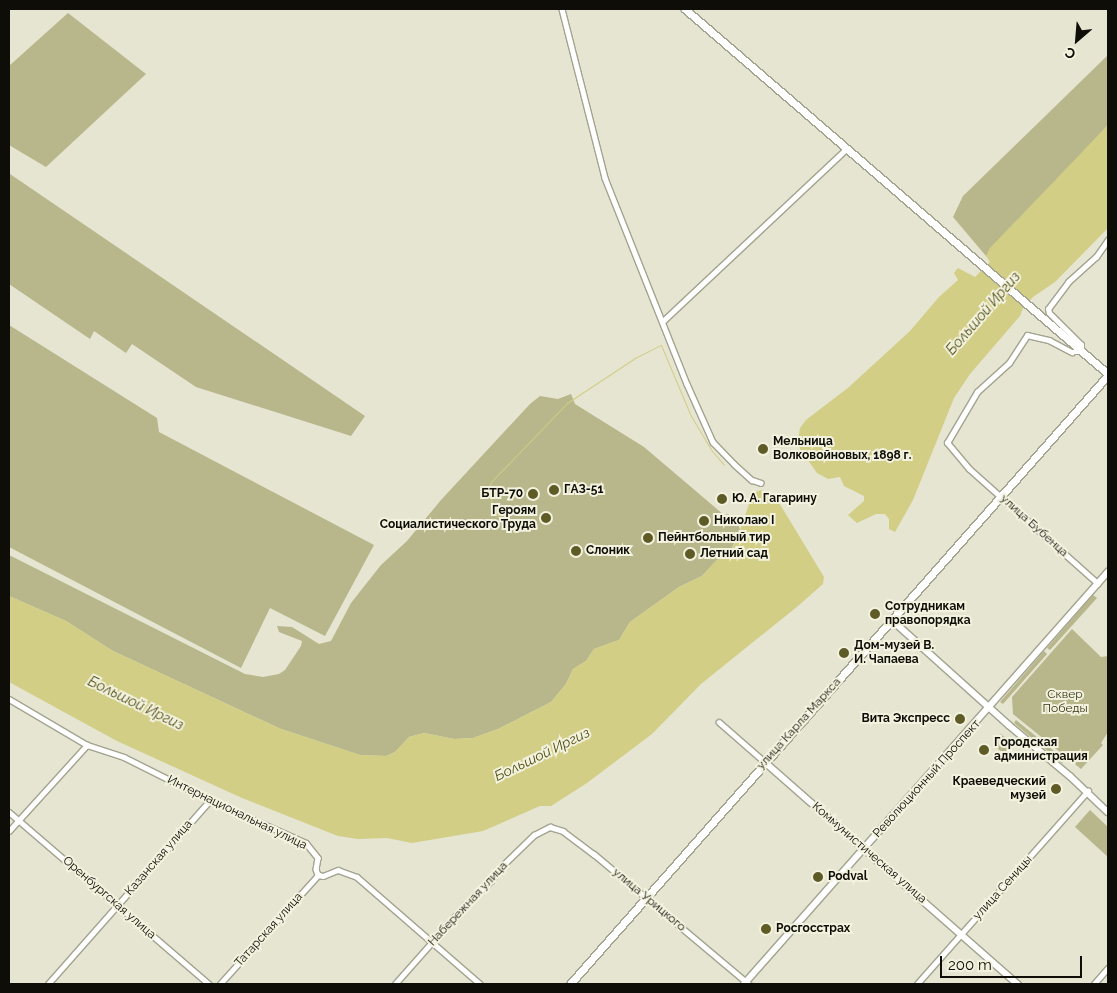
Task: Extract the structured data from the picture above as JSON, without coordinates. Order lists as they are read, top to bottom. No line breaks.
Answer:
{"streets":{"main road":["улица Карла Маркса"],"street":["улица Бубенца","Революционный Проспект","Интернациональная улица","Коммунистическая улица","Казанская улица","улица Сеницы","Оренбургская улица","улица Урицкого","Набережная улица","Татарская улица"]},"crossings":[["улица Бубенца","улица Карла Маркса"],["улица Бубенца","Революционный Проспект"],["улица Карла Маркса","Коммунистическая улица"],["улица Карла Маркса","улица Урицкого"],["Революционный Проспект","Коммунистическая улица"],["Революционный Проспект","улица Урицкого"],["Интернациональная улица","Казанская улица"],["Интернациональная улица","Татарская улица"],["Коммунистическая улица","улица Сеницы"],["Казанская улица","Оренбургская улица"],["улица Урицкого","Набережная улица"]],"water":["Большой Иргиз"],"parks":["Сквер Победы"],"places":["Мельница Волковойновых, 1898 г.","ГАЗ-51","БТР-70","Ю. А. Гагарину","Героям Социалистического Труда","Николаю I","Пейнтбольный тир","Слоник","Летний сад","Сотрудникам правопорядка","Дом-музей В. И. Чапаева","Вита Экспресс","Городская администрация","Краеведческий музей","Podval","Росгосстрах"],"scale_bar":"200 m","north":"bottom left"}
